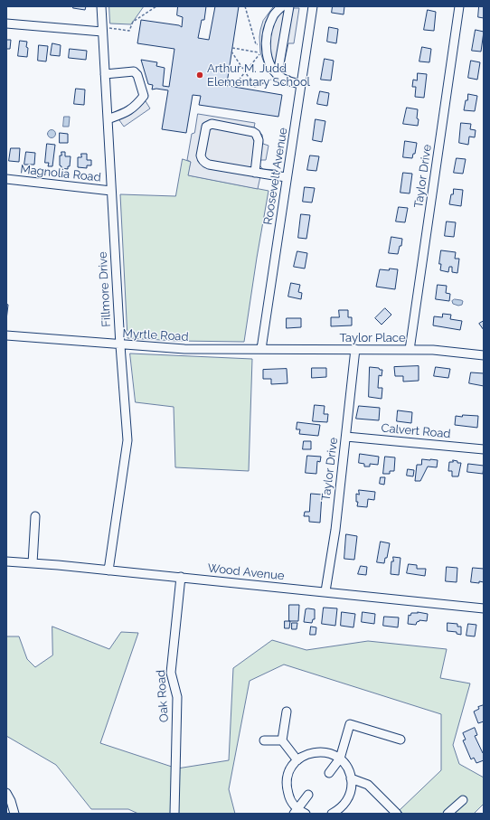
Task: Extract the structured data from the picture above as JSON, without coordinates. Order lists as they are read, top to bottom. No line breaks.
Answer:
{"streets":{"street":["Magnolia Road","Roosevelt Avenue","Taylor Drive","Fillmore Drive","Myrtle Road","Taylor Place","Calvert Road","Wood Avenue","Oak Road"]},"crossings":[["Magnolia Road","Fillmore Drive"],["Roosevelt Avenue","Myrtle Road"],["Roosevelt Avenue","Taylor Place"],["Taylor Drive","Taylor Place"],["Taylor Drive","Calvert Road"],["Taylor Drive","Wood Avenue"],["Fillmore Drive","Myrtle Road"],["Fillmore Drive","Wood Avenue"],["Myrtle Road","Taylor Place"],["Wood Avenue","Oak Road"]],"places":["Arthur M. Judd Elementary School"]}
